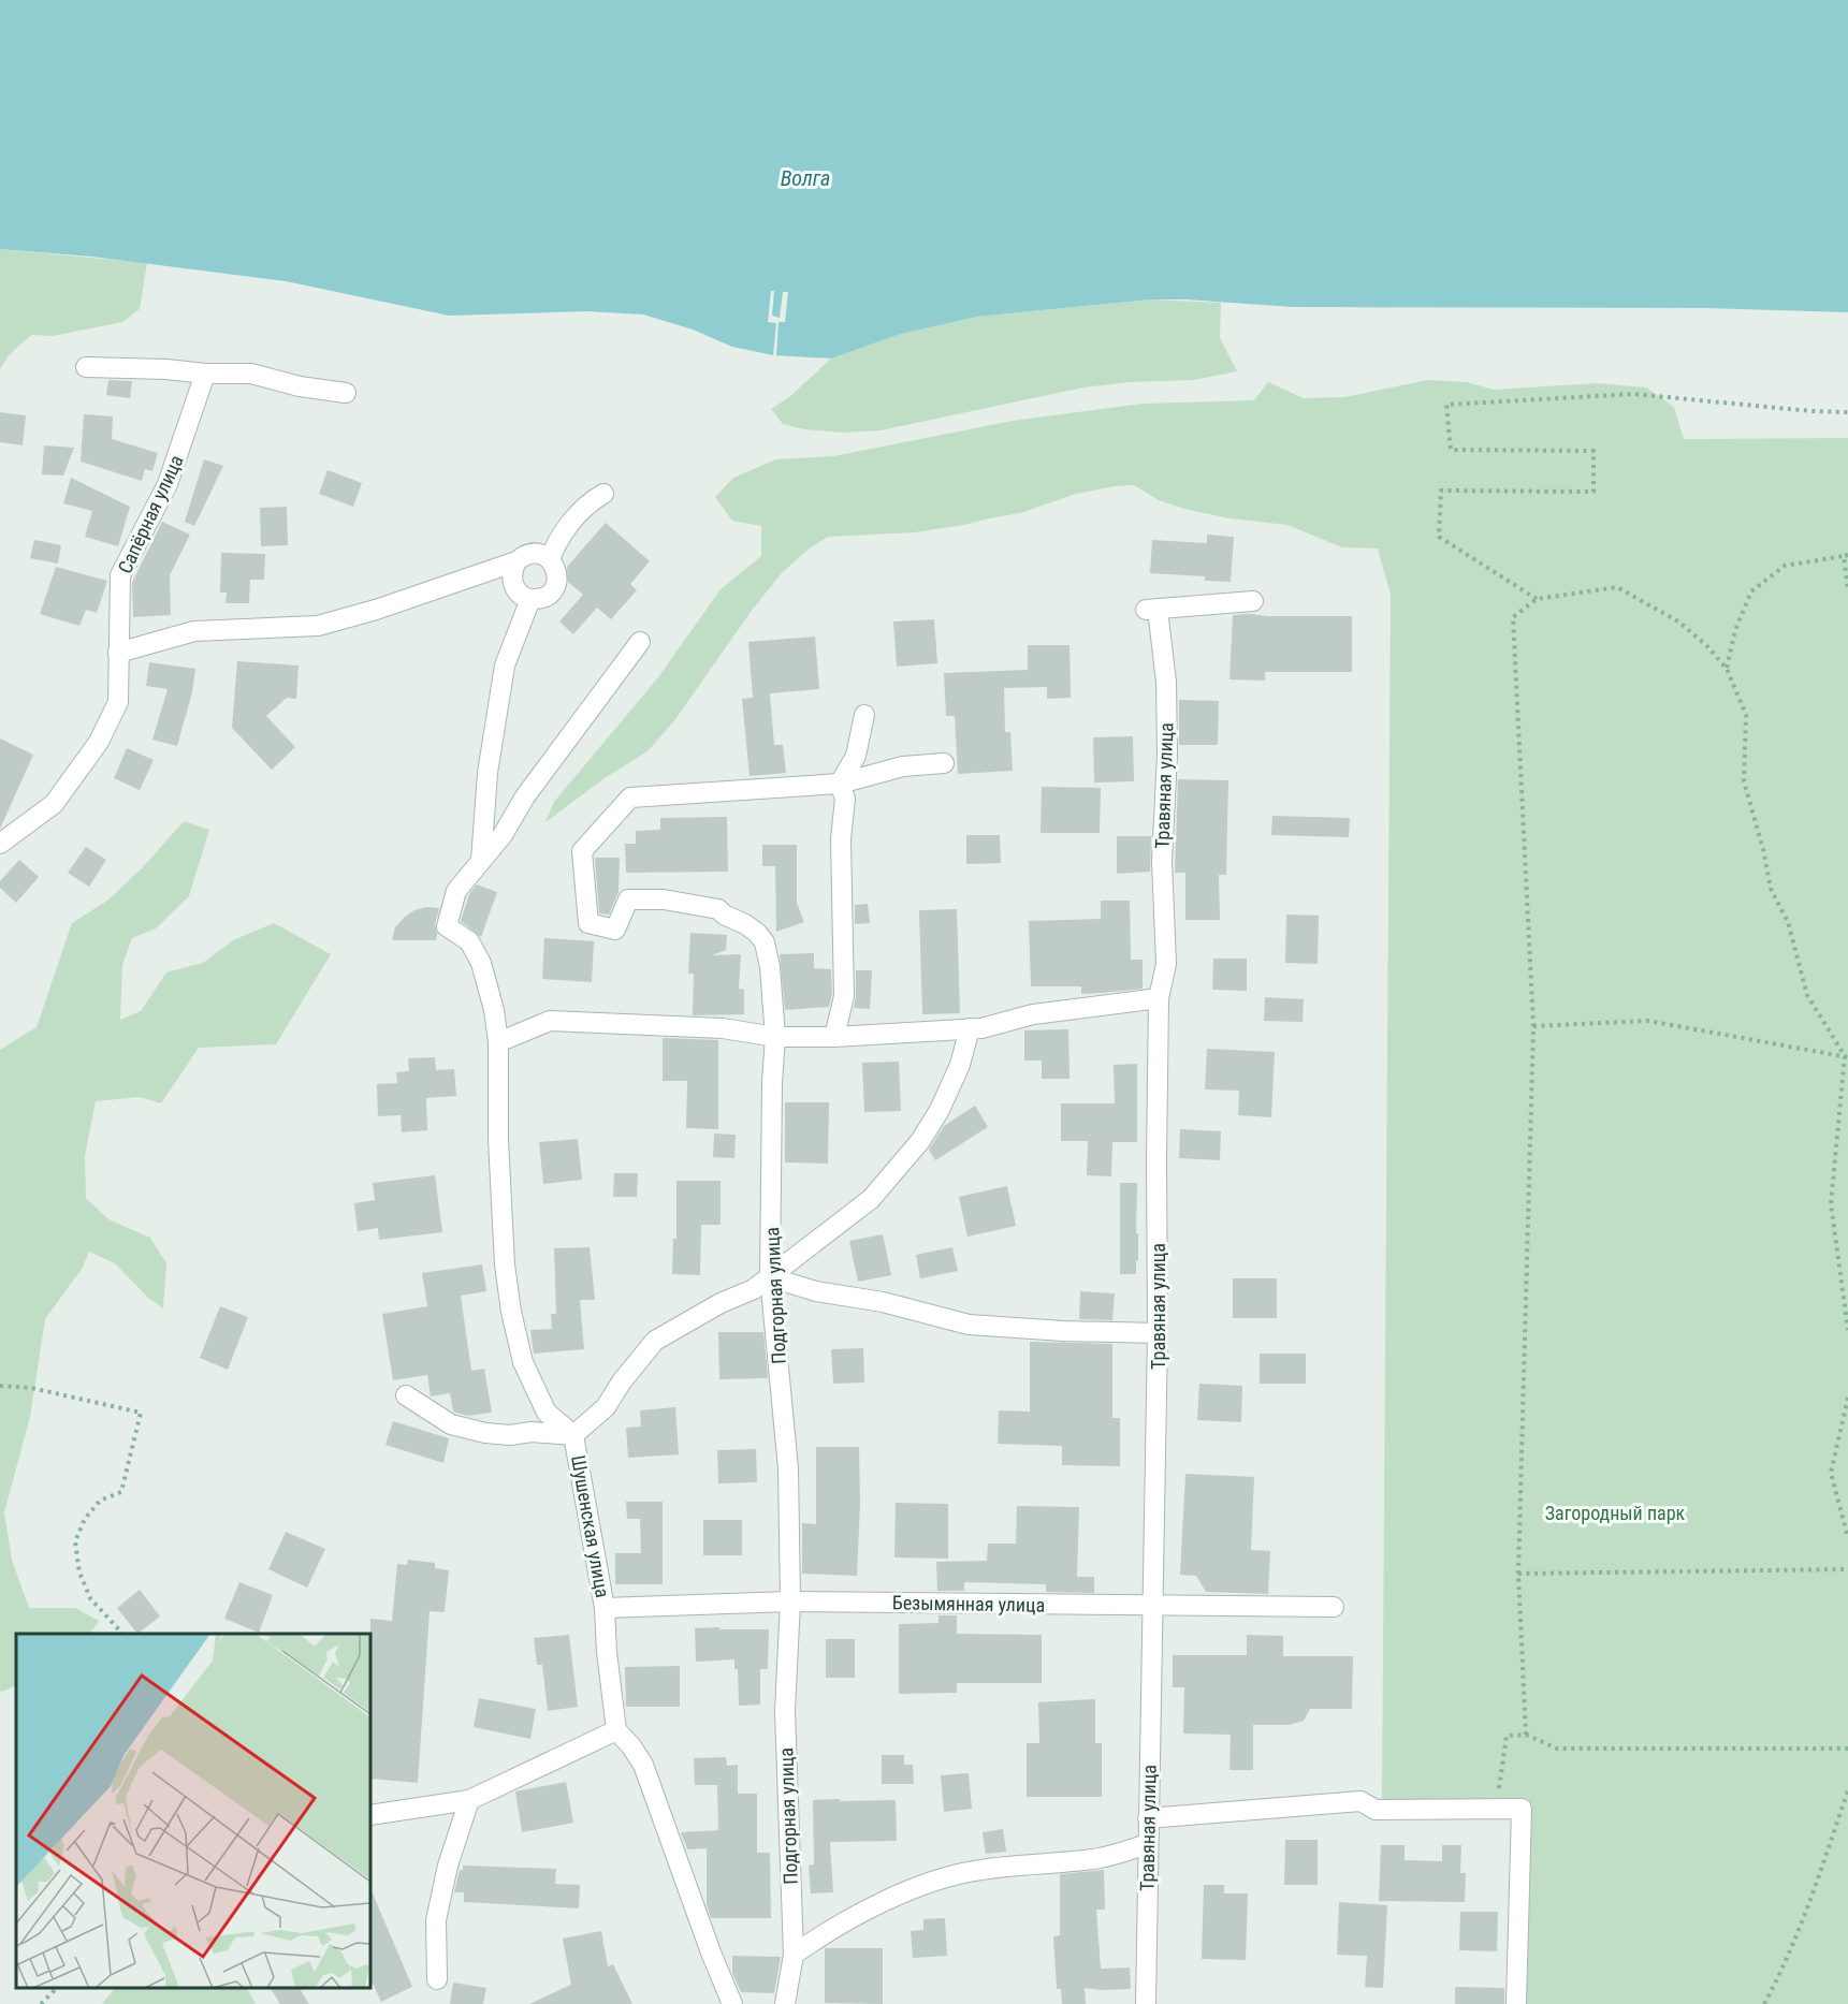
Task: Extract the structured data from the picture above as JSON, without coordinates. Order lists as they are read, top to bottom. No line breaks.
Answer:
{"streets":{"street":["Сапёрная улица","Травяная улица","Подгорная улица","Шушенская улица","Безымянная улица"]},"crossings":[["Травяная улица","Безымянная улица"],["Подгорная улица","Безымянная улица"],["Шушенская улица","Безымянная улица"]],"water":["Волга"],"parks":["Загородный парк"]}
